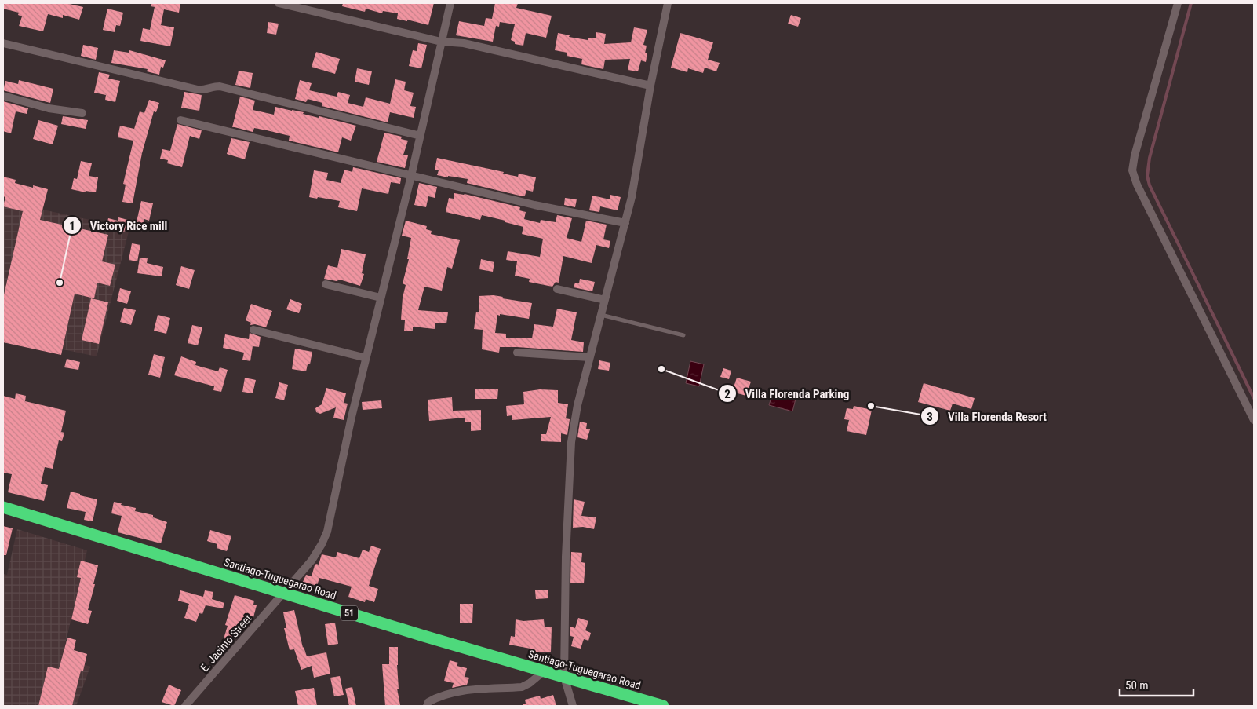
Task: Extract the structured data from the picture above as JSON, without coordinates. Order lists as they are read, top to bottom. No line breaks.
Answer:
{"streets":{"highway":["Santiago-Tuguegarao Road","51"],"street":["E. Jacinto Street"]},"crossings":[["Santiago-Tuguegarao Road","E. Jacinto Street"]],"places":["Victory Rice mill","Villa Florenda Parking","Villa Florenda Resort"],"scale_bar":"50 m"}
